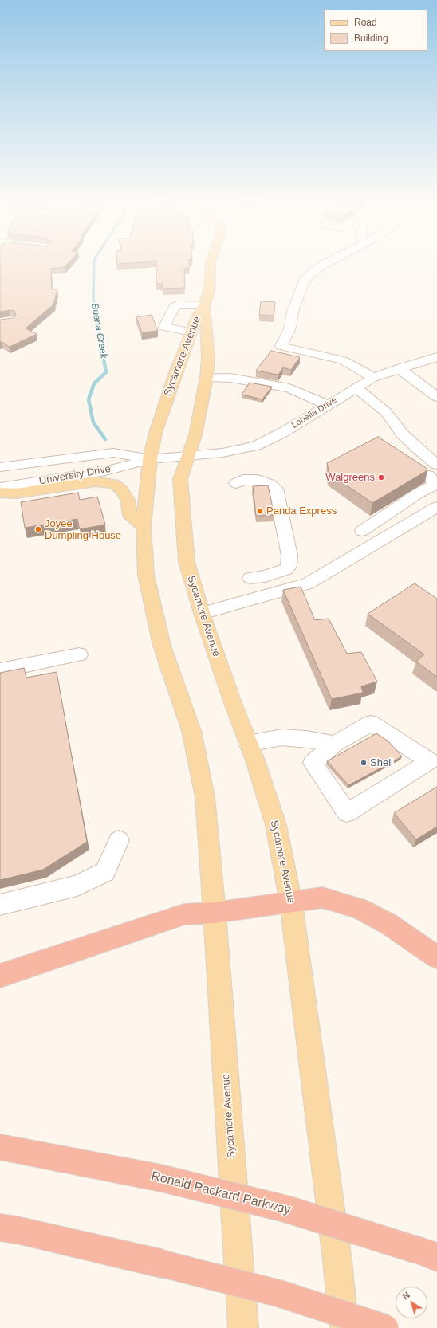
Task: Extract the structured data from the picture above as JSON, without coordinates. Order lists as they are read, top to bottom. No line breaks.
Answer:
{"streets":{"highway":["Ronald Packard Parkway"],"main road":["Sycamore Avenue"],"street":["Lobelia Drive","University Drive"]},"crossings":[["Sycamore Avenue","Lobelia Drive"],["Sycamore Avenue","University Drive"],["Lobelia Drive","University Drive"]],"water":["Buena Creek"],"places":["Walgreens","Panda Express","Joyee Dumpling House","Shell"],"legend":["Road","Building"],"north":"top left"}
